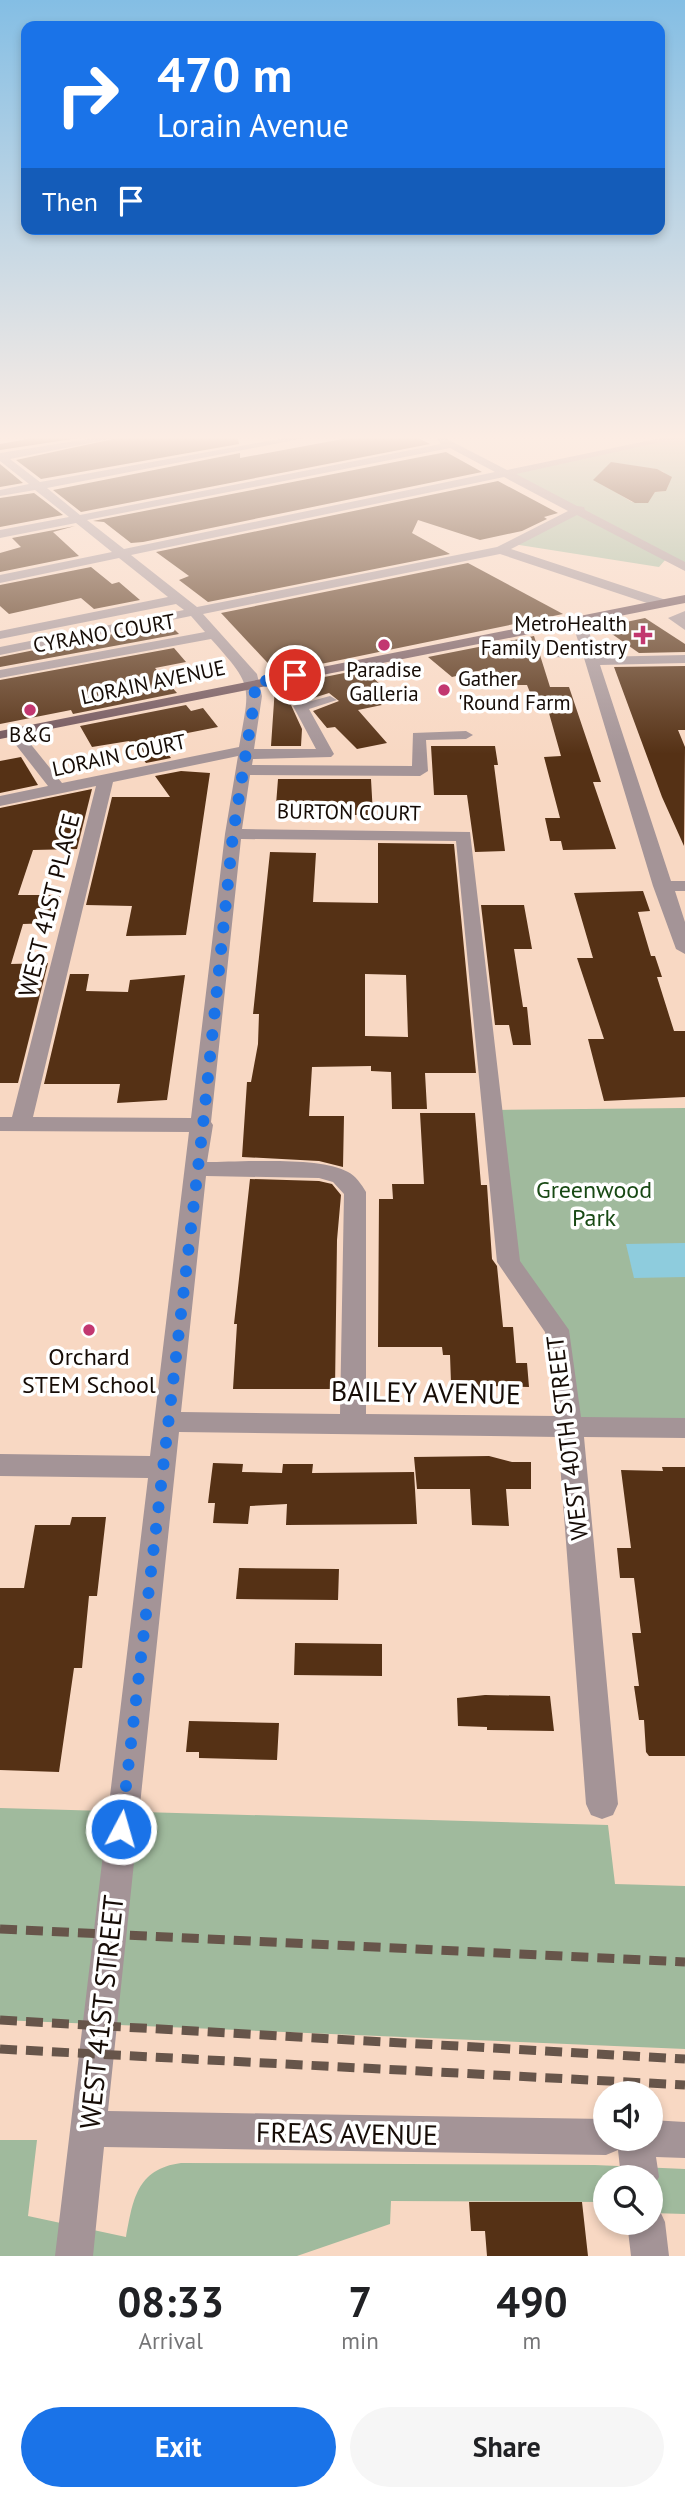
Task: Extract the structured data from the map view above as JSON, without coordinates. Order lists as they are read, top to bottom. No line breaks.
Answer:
{"streets":{"main road":["LORAIN AVENUE"],"street":["CYRANO COURT","LORAIN COURT","BURTON COURT","WEST 41ST PLACE","BAILEY AVENUE","WEST 40TH STREET","WEST 41ST STREET","FREAS AVENUE"]},"crossings":[["LORAIN AVENUE","WEST 41ST STREET"],["LORAIN COURT","WEST 41ST PLACE"],["LORAIN COURT","WEST 41ST STREET"],["BURTON COURT","WEST 40TH STREET"],["BURTON COURT","WEST 41ST STREET"],["BAILEY AVENUE","WEST 40TH STREET"],["BAILEY AVENUE","WEST 41ST STREET"],["WEST 41ST STREET","FREAS AVENUE"]],"parks":["Greenwood Park"],"places":{"health":["MetroHealth Family Dentistry"],"other":["Paradise Galleria","Gather 'Round Farm","B&G","Orchard STEM School"]},"page":{"turn":["470 m","Lorain Avenue"],"then":"Then","eta":["08:33","Arrival","7","min","490","m"],"buttons":["Exit","Share"]}}
